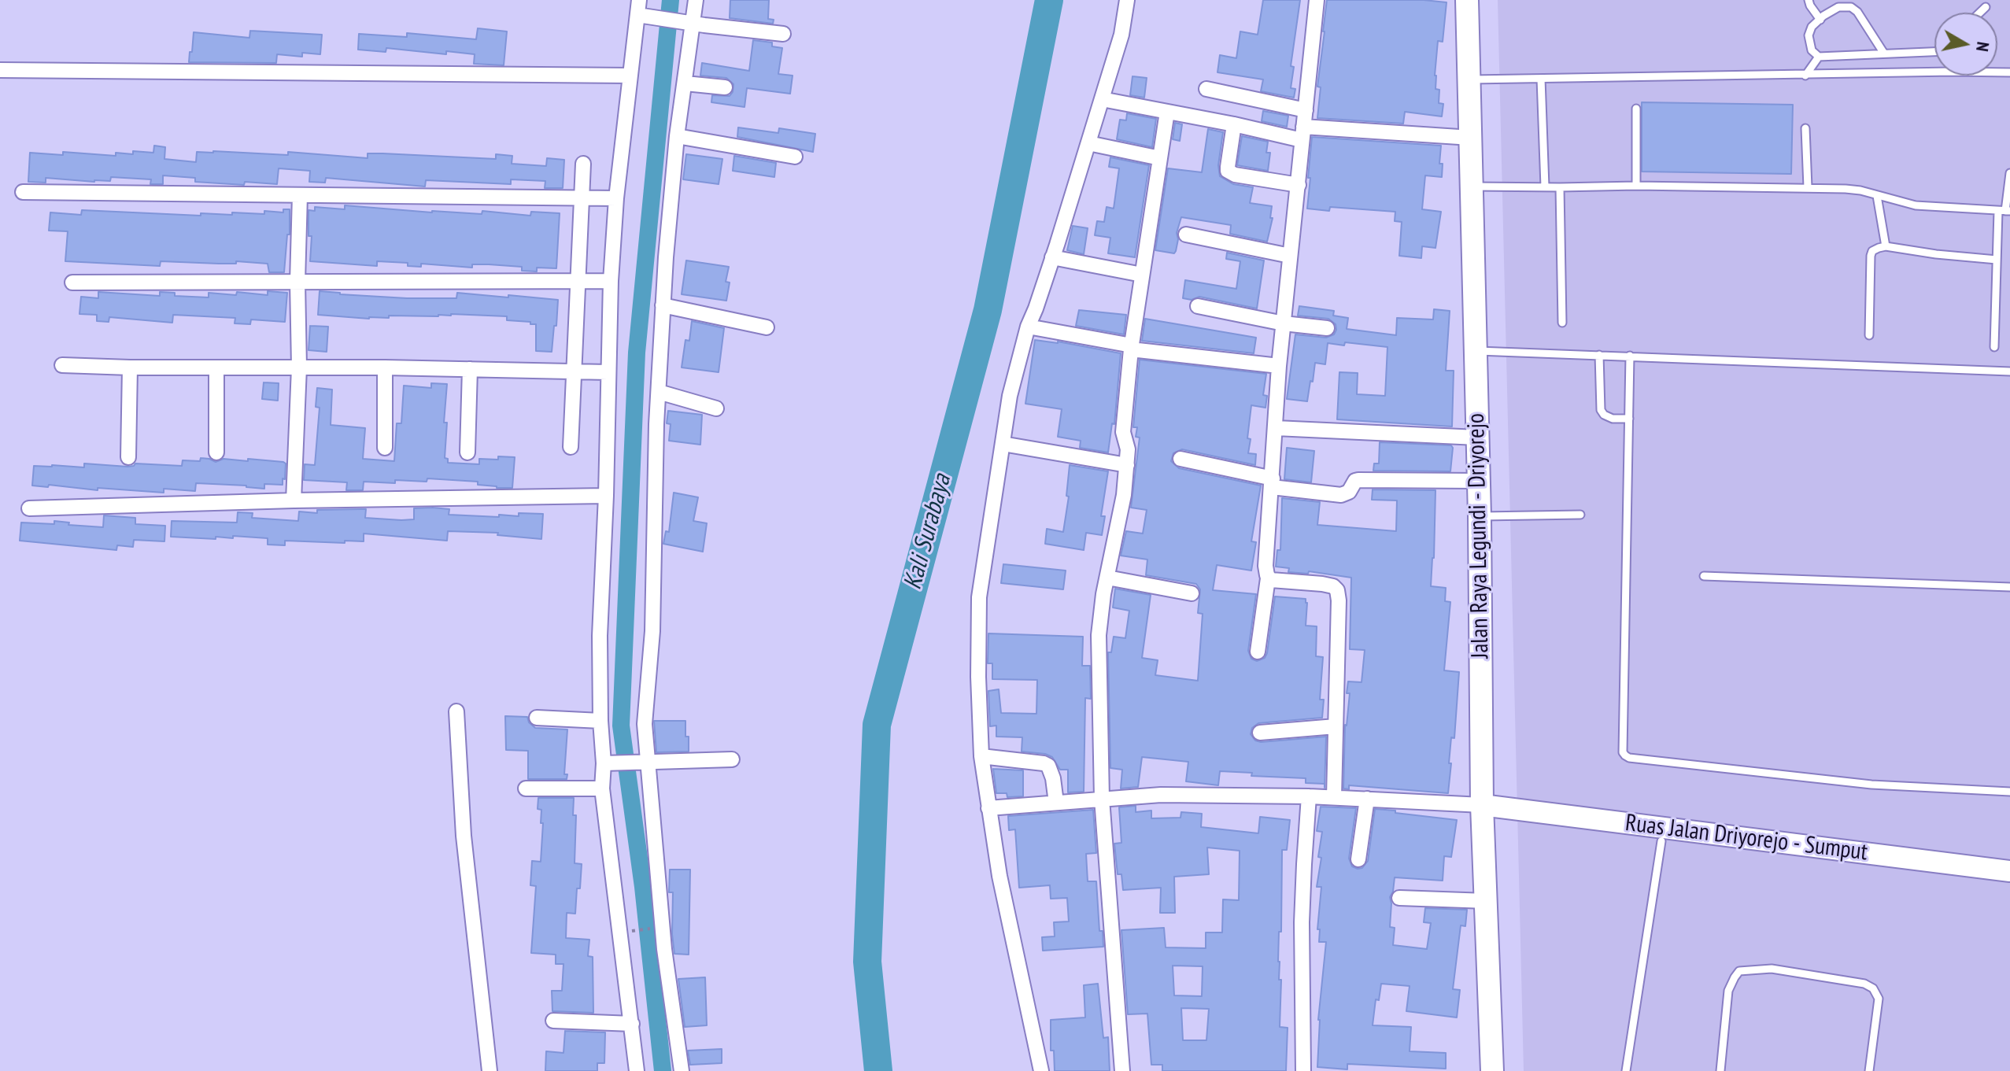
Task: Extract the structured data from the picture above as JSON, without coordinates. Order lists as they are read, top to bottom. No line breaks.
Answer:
{"streets":{"main road":["Jalan Raya Legundi - Driyorejo","Ruas Jalan Driyorejo - Sumput"]},"crossings":[["Jalan Raya Legundi - Driyorejo","Ruas Jalan Driyorejo - Sumput"]],"water":["Kali Surabaya"],"north":"right"}
